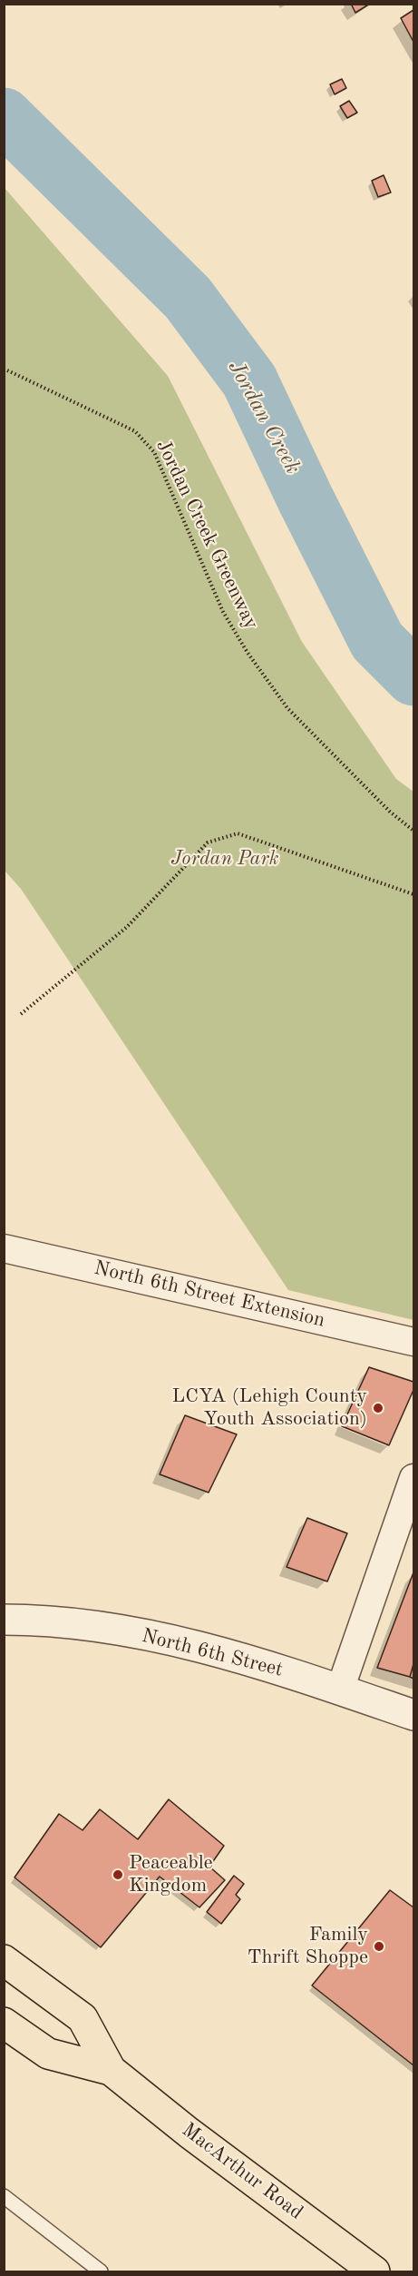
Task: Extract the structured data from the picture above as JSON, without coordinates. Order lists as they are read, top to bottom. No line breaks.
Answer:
{"streets":{"main road":["MacArthur Road"],"street":["North 6th Street Extension","North 6th Street"],"path":["Jordan Creek Greenway"]},"water":["Jordan Creek"],"parks":["Jordan Park"],"places":["LCYA (Lehigh County Youth Association)","Peaceable Kingdom","Family Thrift Shoppe"]}
